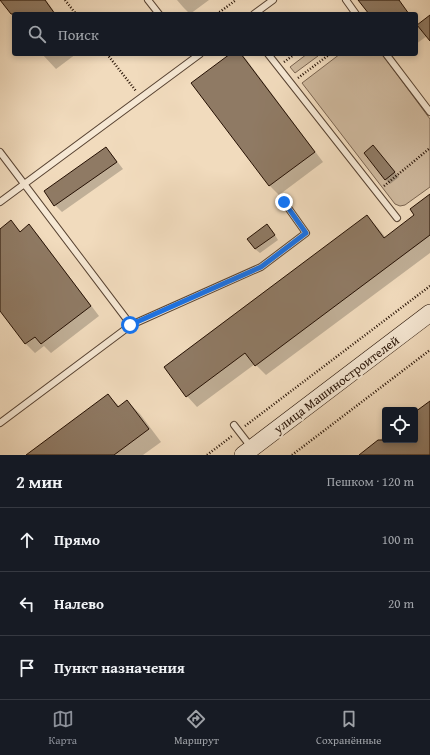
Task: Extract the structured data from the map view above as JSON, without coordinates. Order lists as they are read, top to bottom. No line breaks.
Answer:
{"streets":{"main road":["улица Машиностроителей"]},"page":{"search":"Поиск","heading":["2 мин","Пешком · 120 m"],"list":[["Прямо","100 m"],["Налево","20 m"],"Пункт назначения"],"nav":["Карта","Маршрут","Сохранённые"]}}
